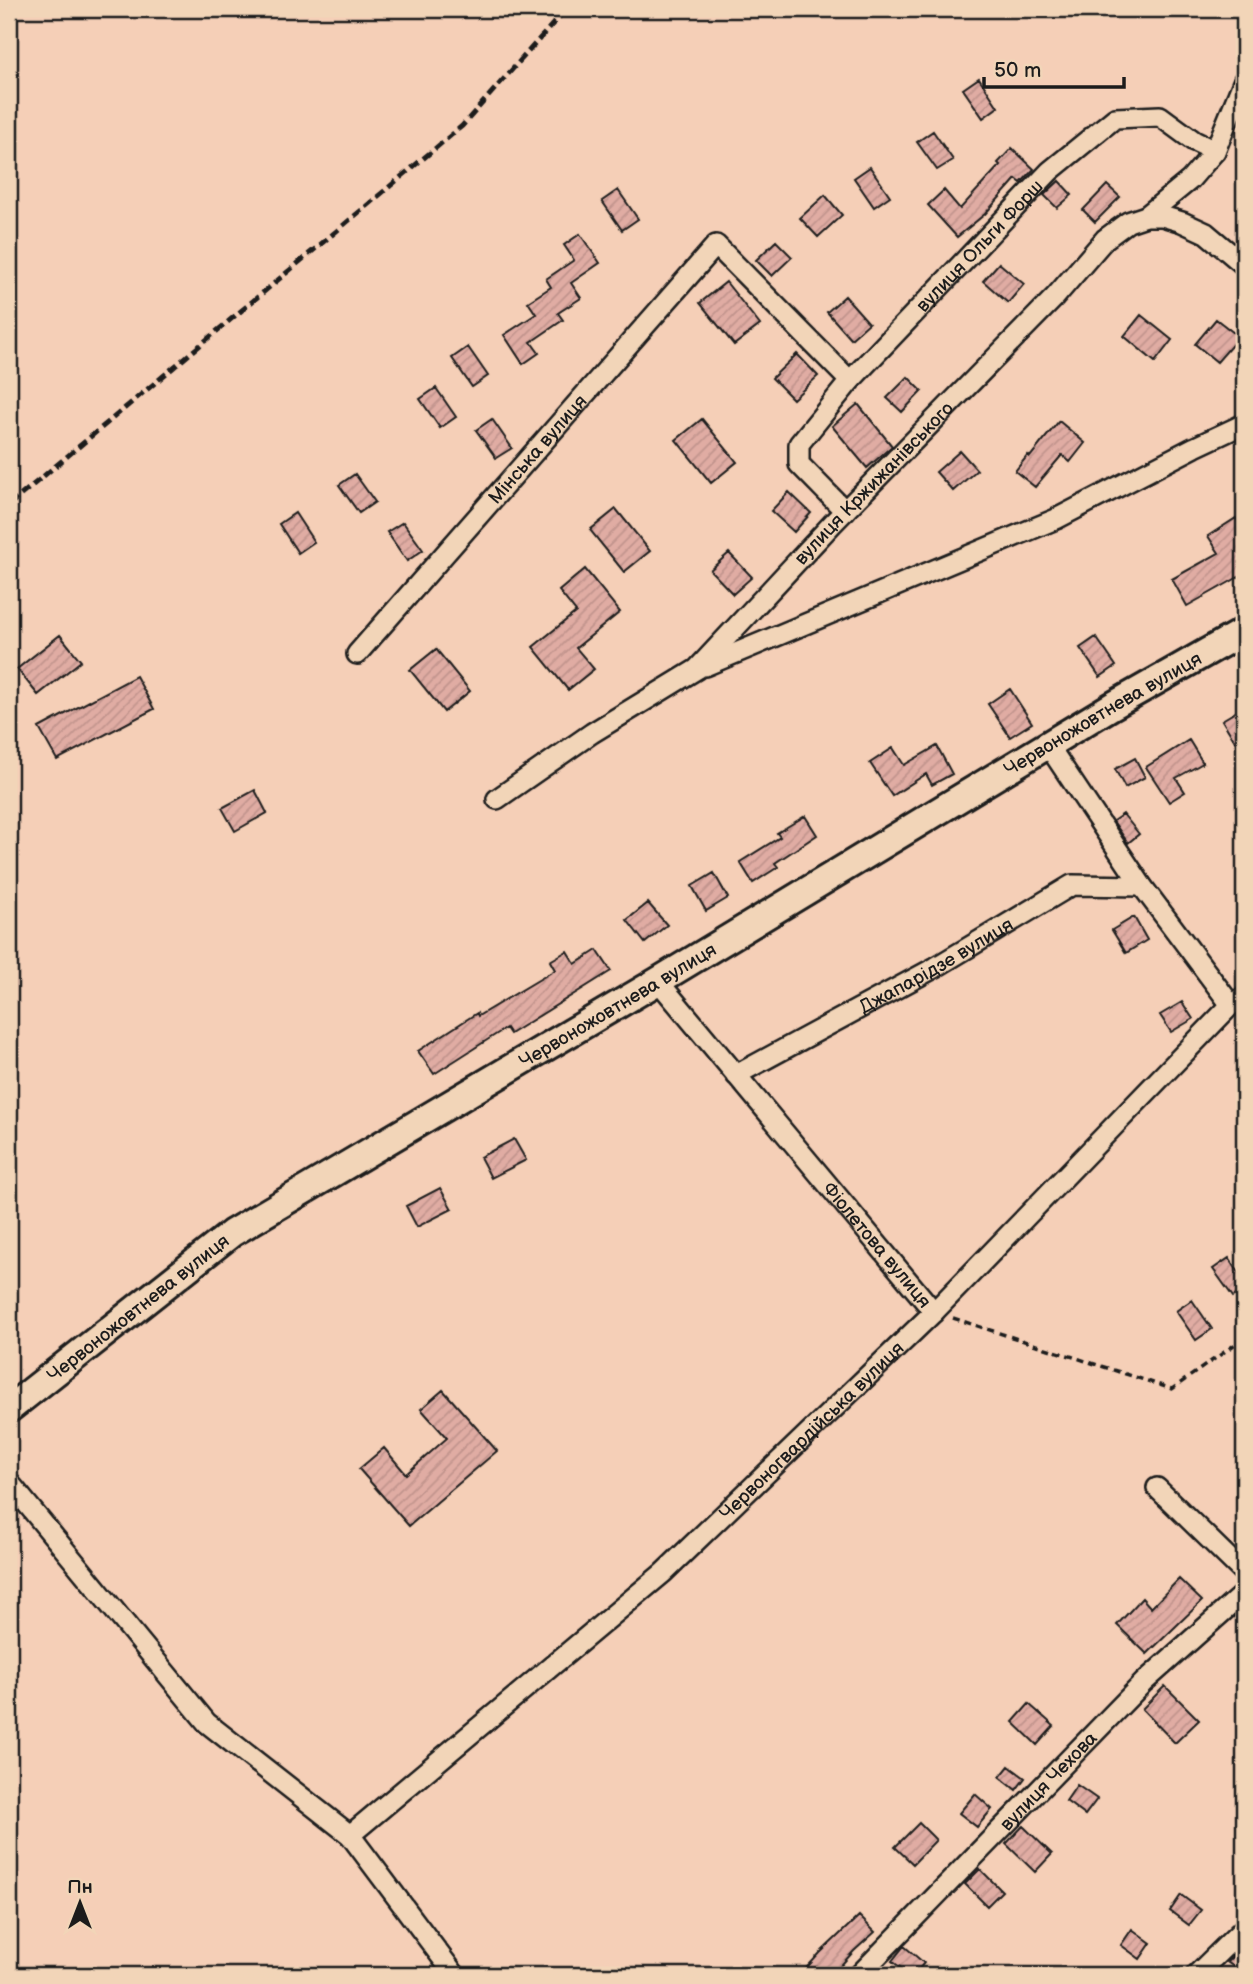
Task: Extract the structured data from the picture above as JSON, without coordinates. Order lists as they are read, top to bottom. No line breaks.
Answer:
{"streets":{"street":["вулиця Ольги Форш","Мінська вулиця","вулиця Кржижанівського","Червоножовтнева вулиця","Джапарідзе вулиця","Фіолетова вулиця","Червоногвардійська вулиця","вулиця Чехова"]},"crossings":[["вулиця Ольги Форш","Мінська вулиця"],["вулиця Ольги Форш","вулиця Кржижанівського"],["Червоножовтнева вулиця","Фіолетова вулиця"],["Джапарідзе вулиця","Фіолетова вулиця"],["Фіолетова вулиця","Червоногвардійська вулиця"]],"scale_bar":"50 m","north":"top"}
